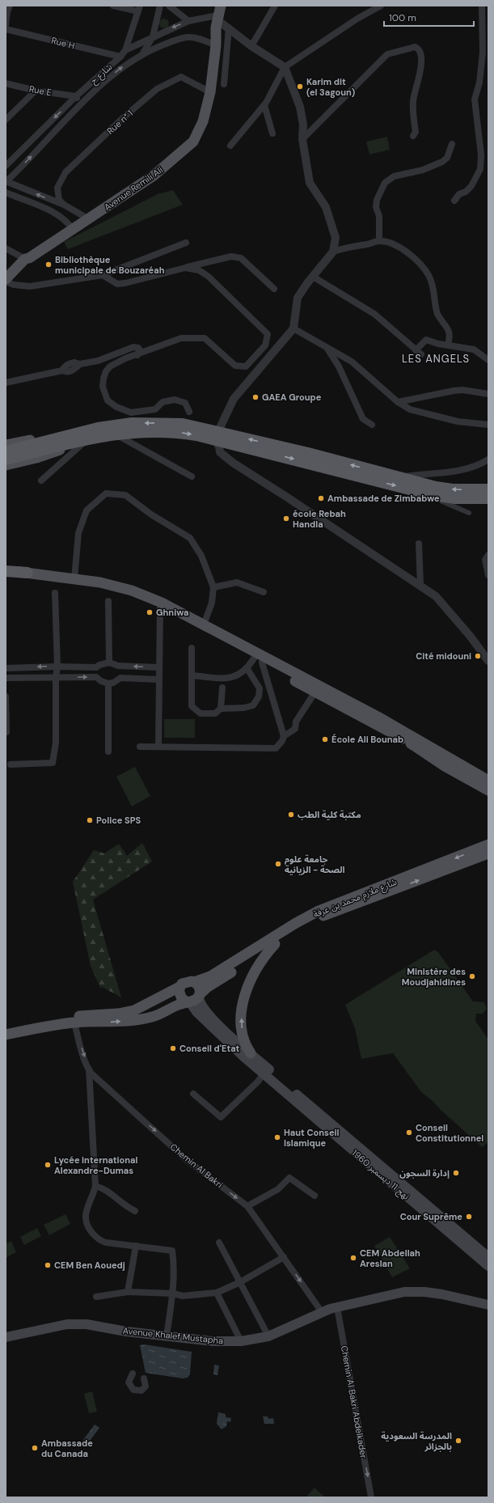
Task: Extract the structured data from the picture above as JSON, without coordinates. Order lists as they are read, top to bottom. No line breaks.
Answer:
{"streets":{"main road":["Avenue Remili Ali","شارع ملازم محمد بن عرفة","نهج 11 ديسمبر 1960","Avenue Khalef Mustapha"],"street":["Rue H","شارع ح","Rue E","Rue n° 1","Chemin Al Bakri","Chemin Al Bakri Abdelkader"]},"crossings":[["Rue H","شارع ح"],["شارع ح","Rue E"],["Rue n° 1","Avenue Remili Ali"],["شارع ملازم محمد بن عرفة","نهج 11 ديسمبر 1960"],["Chemin Al Bakri","Avenue Khalef Mustapha"],["Avenue Khalef Mustapha","Chemin Al Bakri Abdelkader"]],"one_way":["Chemin Al Bakri","Chemin Al Bakri Abdelkader"],"districts":["LES ANGELS"],"places":["Karim dit (el 3agoun)","Bibliothèque municipale de Bouzaréah","GAEA Groupe","Ambassade de Zimbabwe","école Rebah Handla","Ghniwa","Cité midouni","École Ali Bounab","مكتبة كلية الطب","Police SPS","جامعة علوم الصحة - الزيانية","Ministère des Moudjahidines","Conseil d'Etat","Conseil Constitutionnel","Haut Conseil Islamique","Lycée international Alexandre-Dumas","إدارة السجون","Cour Suprême","CEM Abdellah Areslan","CEM Ben Aouedj","المدرسة السعودية بالجزائر","Ambassade du Canada"],"scale_bar":"100 m"}
